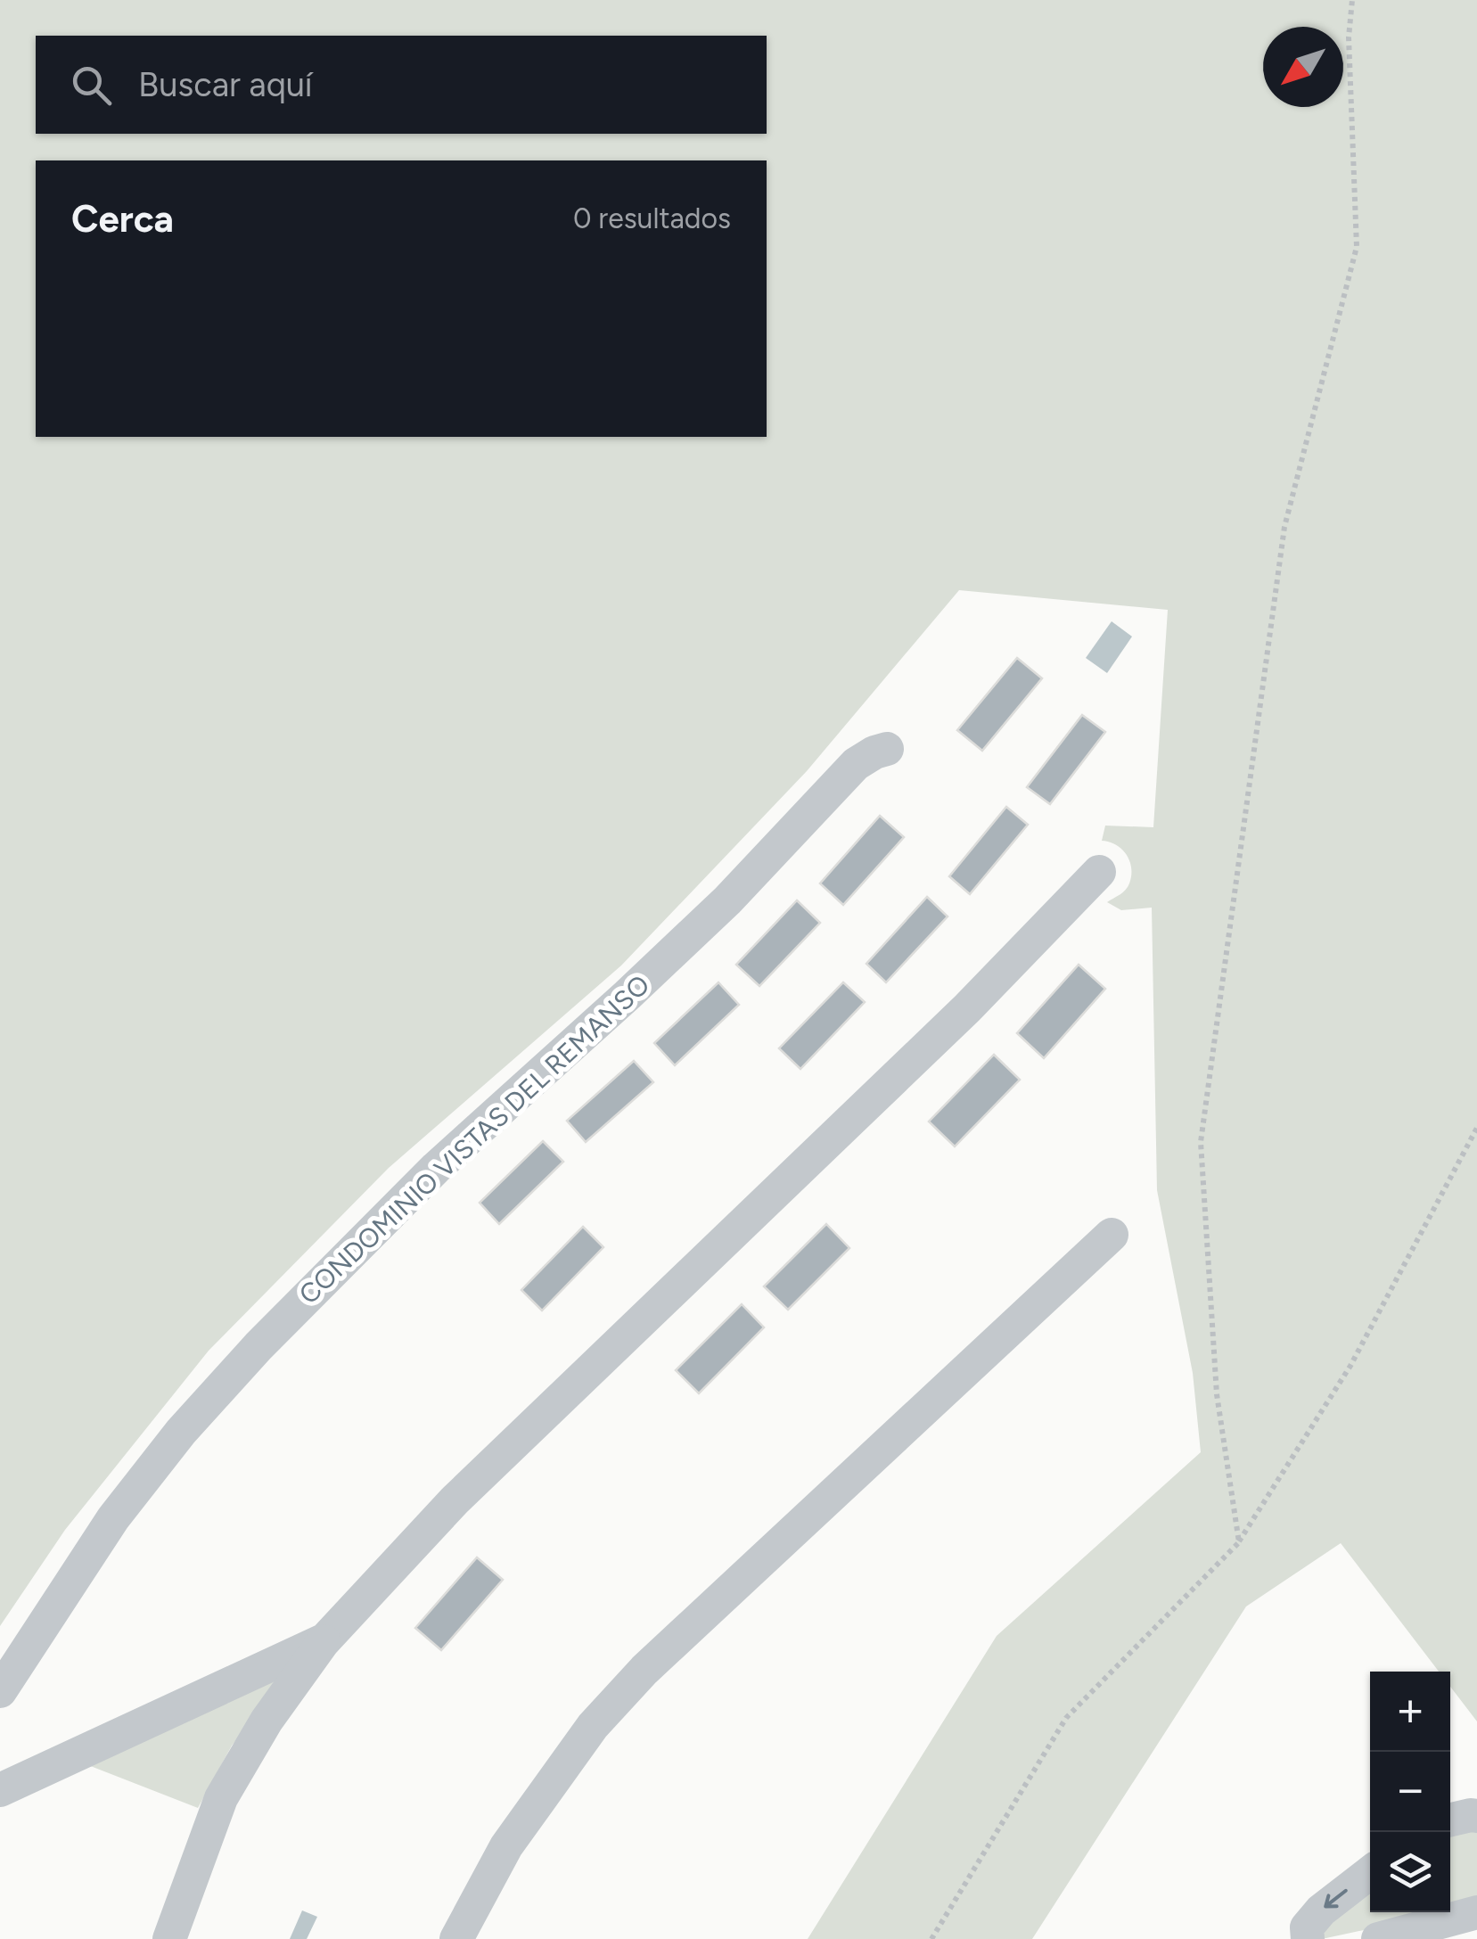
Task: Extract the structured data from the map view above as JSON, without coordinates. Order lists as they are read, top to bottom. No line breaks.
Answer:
{"streets":{"street":["CONDOMINIO VISTAS DEL REMANSO"]},"north":"bottom left","page":{"search":"Buscar aquí","heading":["Cerca","0 resultados"],"map_buttons":["+","−"]}}
